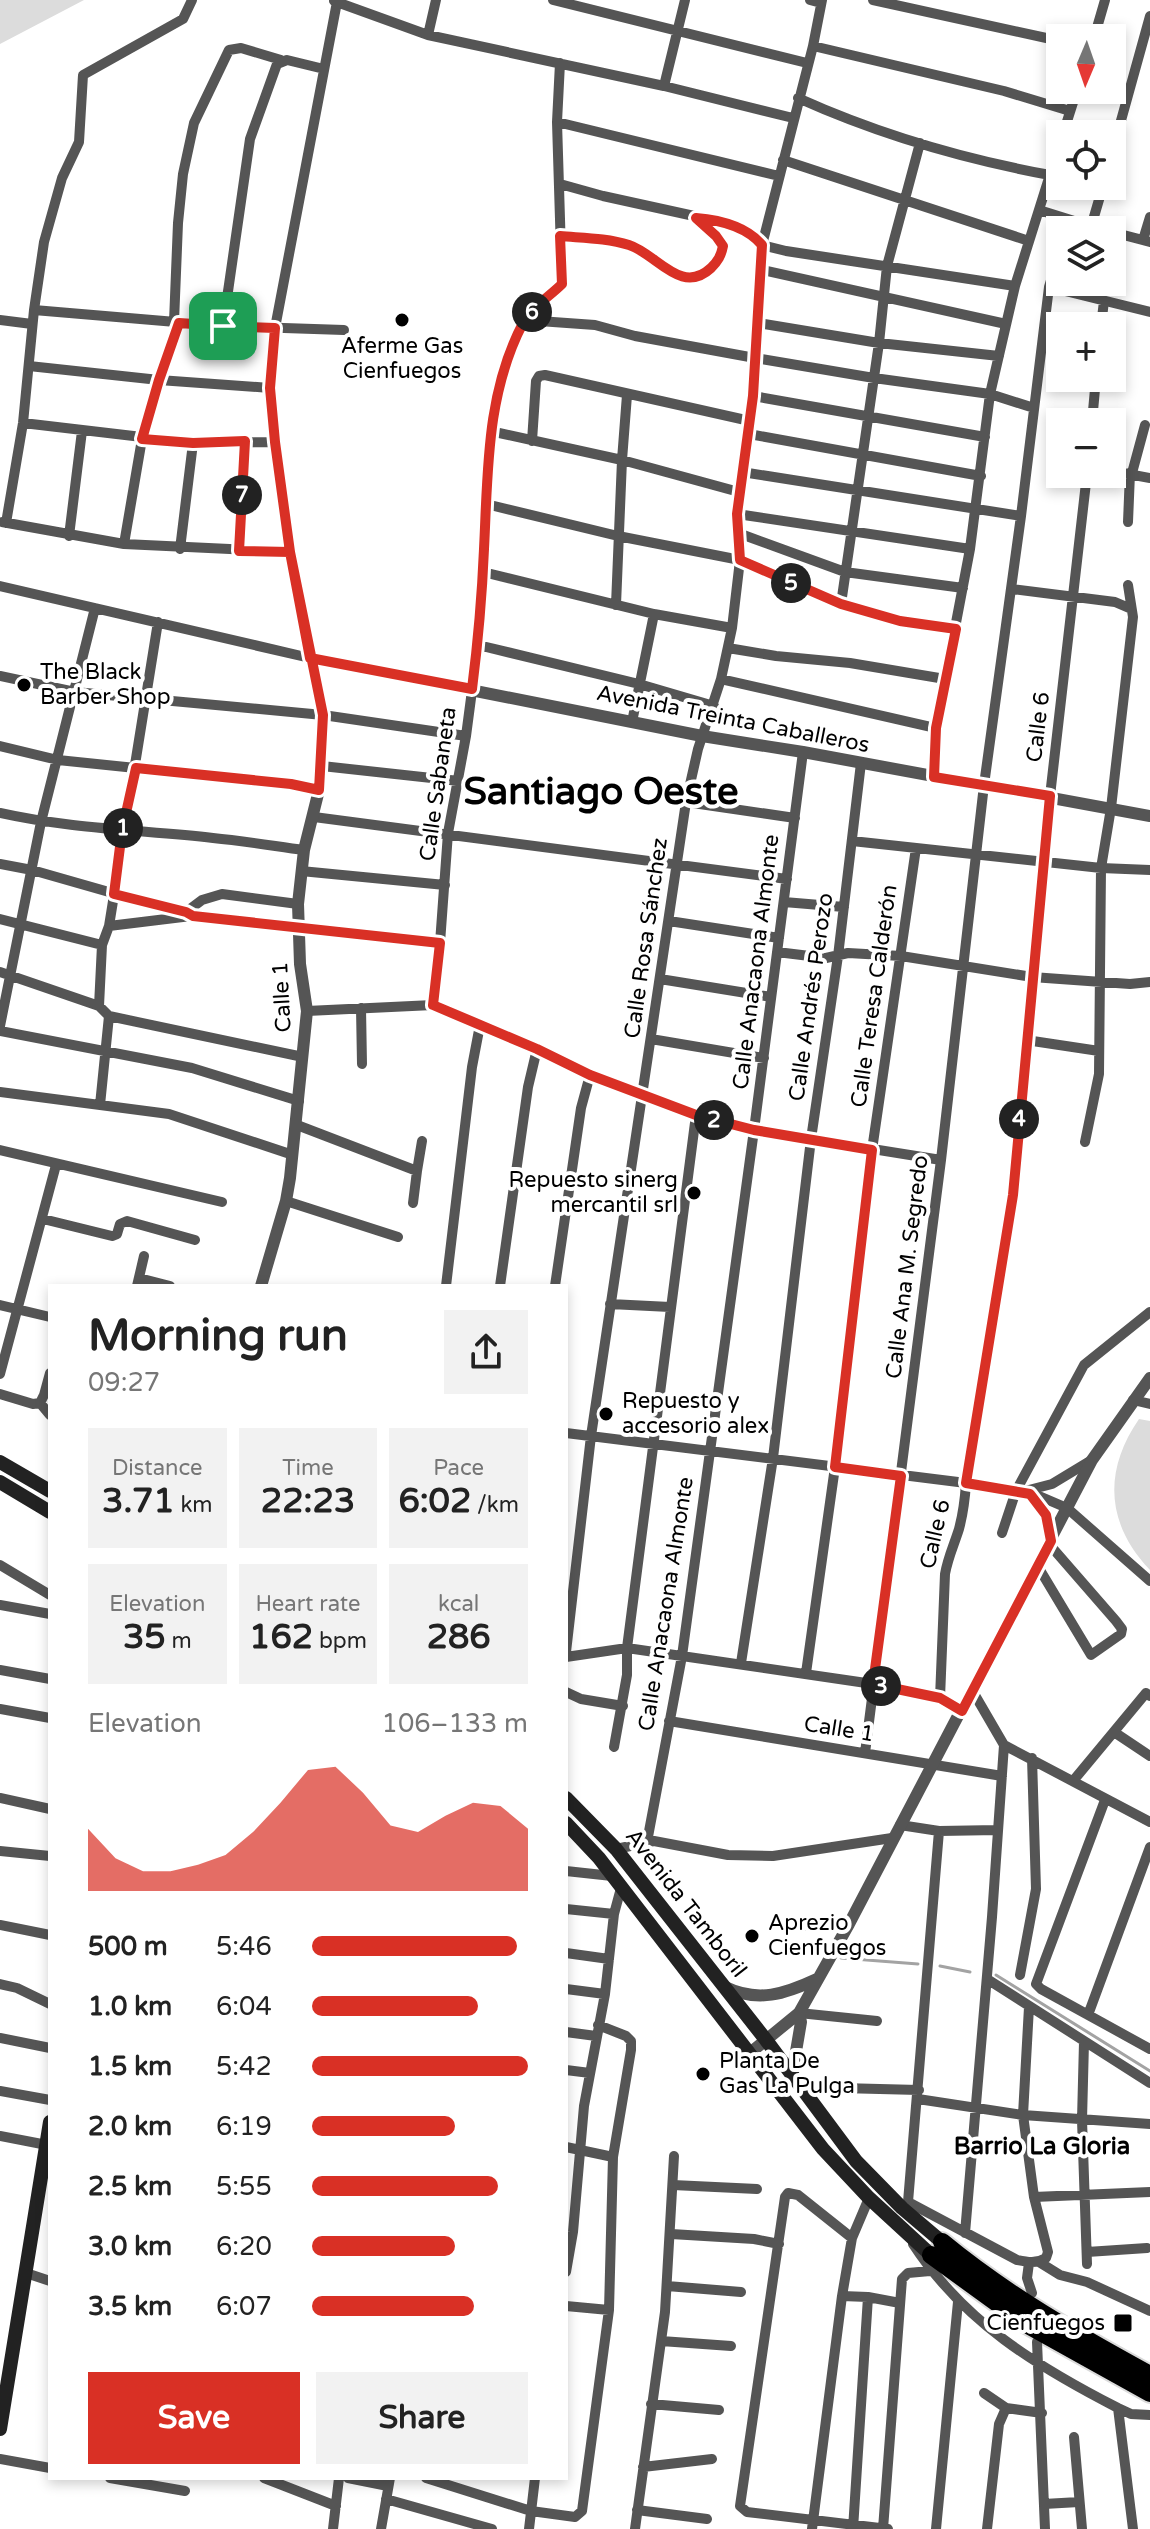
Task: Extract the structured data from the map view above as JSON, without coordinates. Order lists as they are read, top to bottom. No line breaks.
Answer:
{"streets":{"main road":["Avenida Tamboril"],"street":["Avenida Treinta Caballeros","Calle 6","Calle Sabaneta","Calle Rosa Sánchez","Calle Anacaona Almonte","Calle Teresa Calderón","Calle 1","Calle Andrés Perozo","Calle Ana M. Segredo"]},"crossings":[["Avenida Treinta Caballeros","Calle 6"],["Avenida Treinta Caballeros","Calle Sabaneta"],["Avenida Treinta Caballeros","Calle Rosa Sánchez"],["Avenida Treinta Caballeros","Calle Anacaona Almonte"],["Avenida Treinta Caballeros","Calle 1"],["Avenida Treinta Caballeros","Calle Andrés Perozo"],["Avenida Treinta Caballeros","Calle Ana M. Segredo"],["Calle Anacaona Almonte","Calle 1"],["Calle 1","Calle Ana M. Segredo"]],"districts":["Santiago Oeste","Barrio La Gloria"],"places":{"other":["Aferme Gas Cienfuegos","The Black Barber Shop","Repuesto sinerg mercantil srl","Repuesto y accesorio alex","Aprezio Cienfuegos","Planta De Gas La Pulga"],"transit":["Cienfuegos"]},"north":"bottom","page":{"map_buttons":["+","−"],"pins":["6","7","5","1","4","2","3"],"heading":["Morning run","09:27"],"stats":[["Distance","3.71 km"],["Time","22:23"],["Pace","6:02 /km"],["Elevation","35 m"],["Heart rate","162 bpm"],["kcal","286"]],"chart":["Elevation","106–133 m"],"list":[{"name":"500 m","note":"5:46"},{"name":"1.0 km","note":"6:04"},{"name":"1.5 km","note":"5:42"},{"name":"2.0 km","note":"6:19"},{"name":"2.5 km","note":"5:55"},{"name":"3.0 km","note":"6:20"},{"name":"3.5 km","note":"6:07"}],"buttons":["Save","Share"]}}
